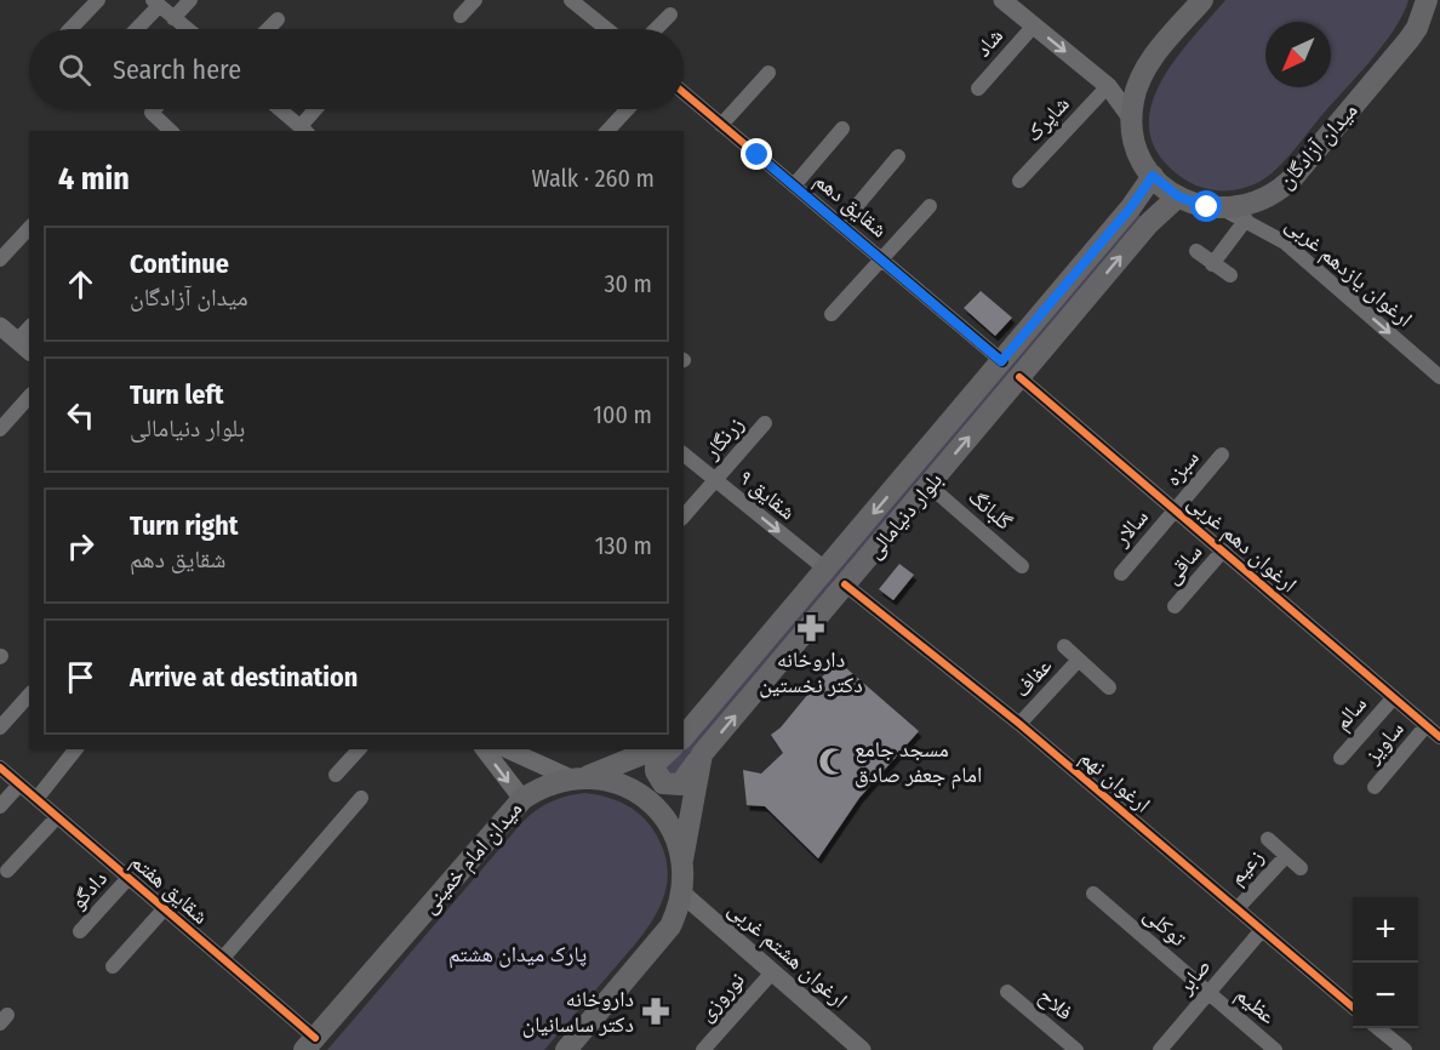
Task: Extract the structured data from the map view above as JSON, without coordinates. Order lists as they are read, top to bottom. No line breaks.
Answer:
{"streets":{"main road":["میدان آزادگان","بلوار دنیامالی","میدان امام خمینی"],"street":["شاد","شاپرک","شقایق دهم","ارغوان یازدهم غربی","زرنگار","سبزه","شقایق ۹","گلبانگ","سالار","ارغوان دهم غربی","ساقی","عفاف","سالم","ساویز","ارغوان نهم","زعیم","شقایق هفتم","دادگو","توکلی","ارغوان هشتم غربی","صابر","نوروزی","فلاح","عظیم"]},"crossings":[["میدان آزادگان","ارغوان یازدهم غربی"],["میدان آزادگان","بلوار دنیامالی"],["شقایق دهم","بلوار دنیامالی"],["زرنگار","شقایق ۹"],["سبزه","سالار"],["سبزه","ارغوان دهم غربی"],["شقایق ۹","بلوار دنیامالی"],["گلبانگ","بلوار دنیامالی"],["بلوار دنیامالی","ارغوان دهم غربی"],["بلوار دنیامالی","ارغوان نهم"],["سالار","ارغوان دهم غربی"],["ارغوان دهم غربی","ساقی"],["ارغوان دهم غربی","سالم"],["ارغوان دهم غربی","ساویز"],["عفاف","ارغوان نهم"],["ارغوان نهم","زعیم"],["ارغوان نهم","صابر"],["میدان امام خمینی","شقایق هفتم"],["شقایق هفتم","دادگو"],["توکلی","صابر"],["توکلی","عظیم"],["ارغوان هشتم غربی","نوروزی"],["صابر","عظیم"]],"one_way":["ارغوان یازدهم غربی","شقایق ۹"],"parks":["پارک میدان هشتم"],"places":{"pharmacy":["داروخانه دکتر نخستین","داروخانه دکتر ساسانیان"],"mosque":["مسجد جامع امام جعفر صادق"]},"north":"bottom left","page":{"search":"Search here","heading":["4 min","Walk · 260 m"],"list":[["Continue","میدان آزادگان","30 m"],["Turn left","بلوار دنیامالی","100 m"],["Turn right","شقایق دهم","130 m"],"Arrive at destination"],"map_buttons":["+","−"]}}
